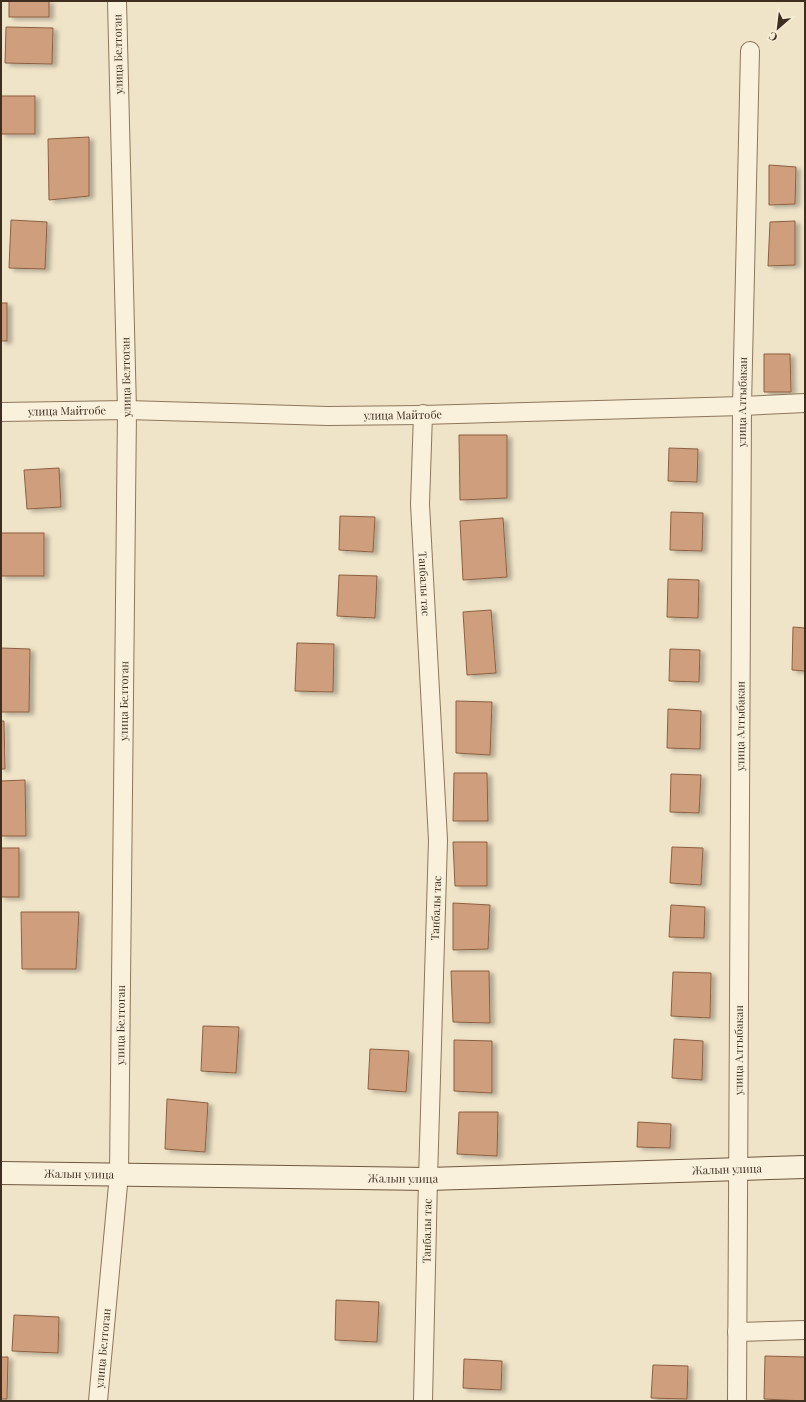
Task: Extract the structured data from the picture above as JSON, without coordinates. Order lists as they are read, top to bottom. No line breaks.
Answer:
{"streets":{"street":["улица Белтоган","улица Алтыбакан","улица Майтобе","Танбалы тас","Жалын улица"]},"crossings":[["улица Белтоган","улица Майтобе"],["улица Белтоган","Жалын улица"],["улица Алтыбакан","улица Майтобе"],["улица Алтыбакан","Жалын улица"],["улица Майтобе","Танбалы тас"],["Танбалы тас","Жалын улица"]],"north":"bottom left"}
